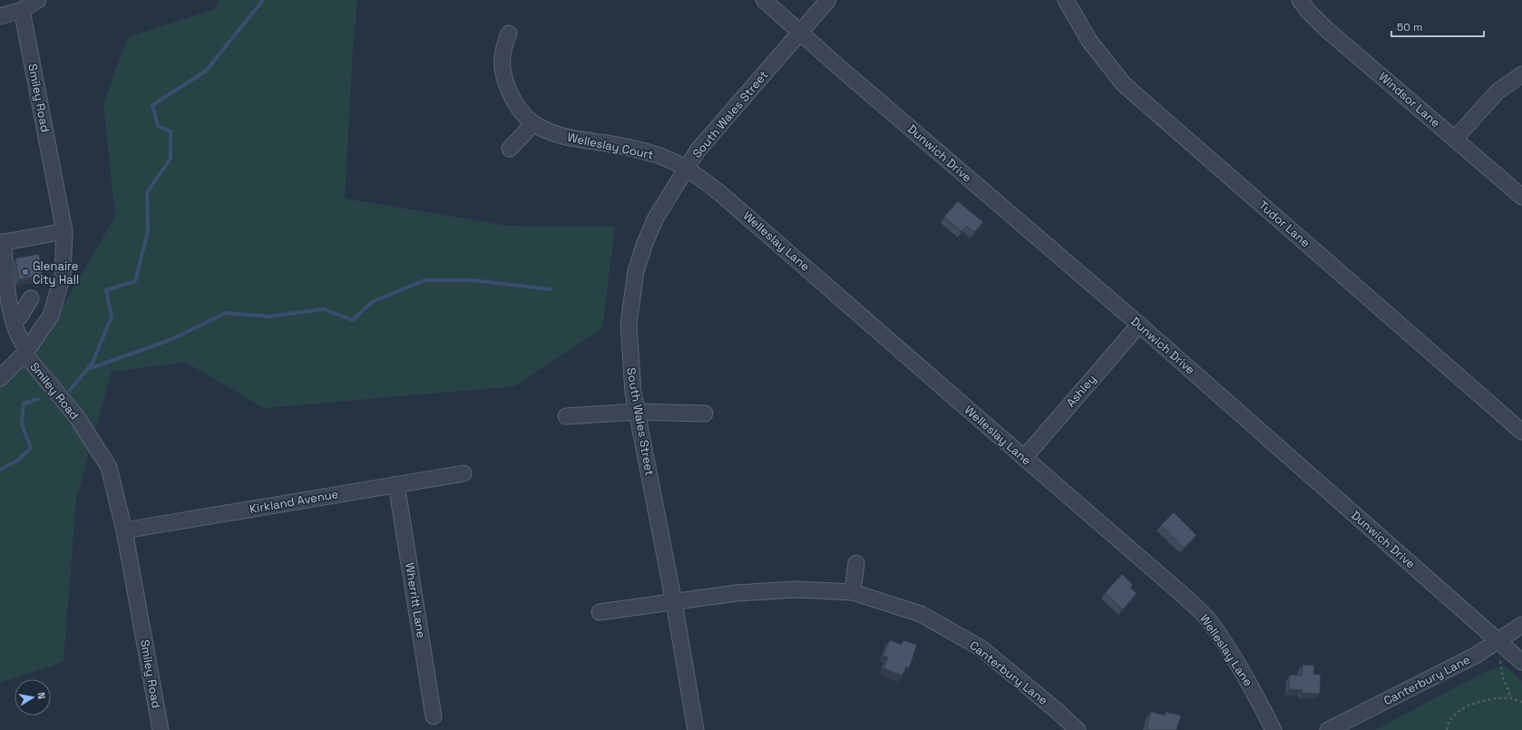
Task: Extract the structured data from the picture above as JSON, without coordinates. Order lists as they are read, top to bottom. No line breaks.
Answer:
{"streets":{"street":["Smiley Road","Windsor Lane","South Wales Street","Welleslay Court","Dunwich Drive","Tudor Lane","Welleslay Lane","Ashley","Kirkland Avenue","Wherritt Lane","Canterbury Lane"]},"crossings":[["Smiley Road","Kirkland Avenue"],["South Wales Street","Welleslay Court"],["South Wales Street","Dunwich Drive"],["South Wales Street","Welleslay Lane"],["South Wales Street","Canterbury Lane"],["Welleslay Court","Welleslay Lane"],["Dunwich Drive","Ashley"],["Dunwich Drive","Canterbury Lane"],["Welleslay Lane","Ashley"],["Kirkland Avenue","Wherritt Lane"]],"places":["Glenaire City Hall"],"scale_bar":"50 m","north":"right"}
